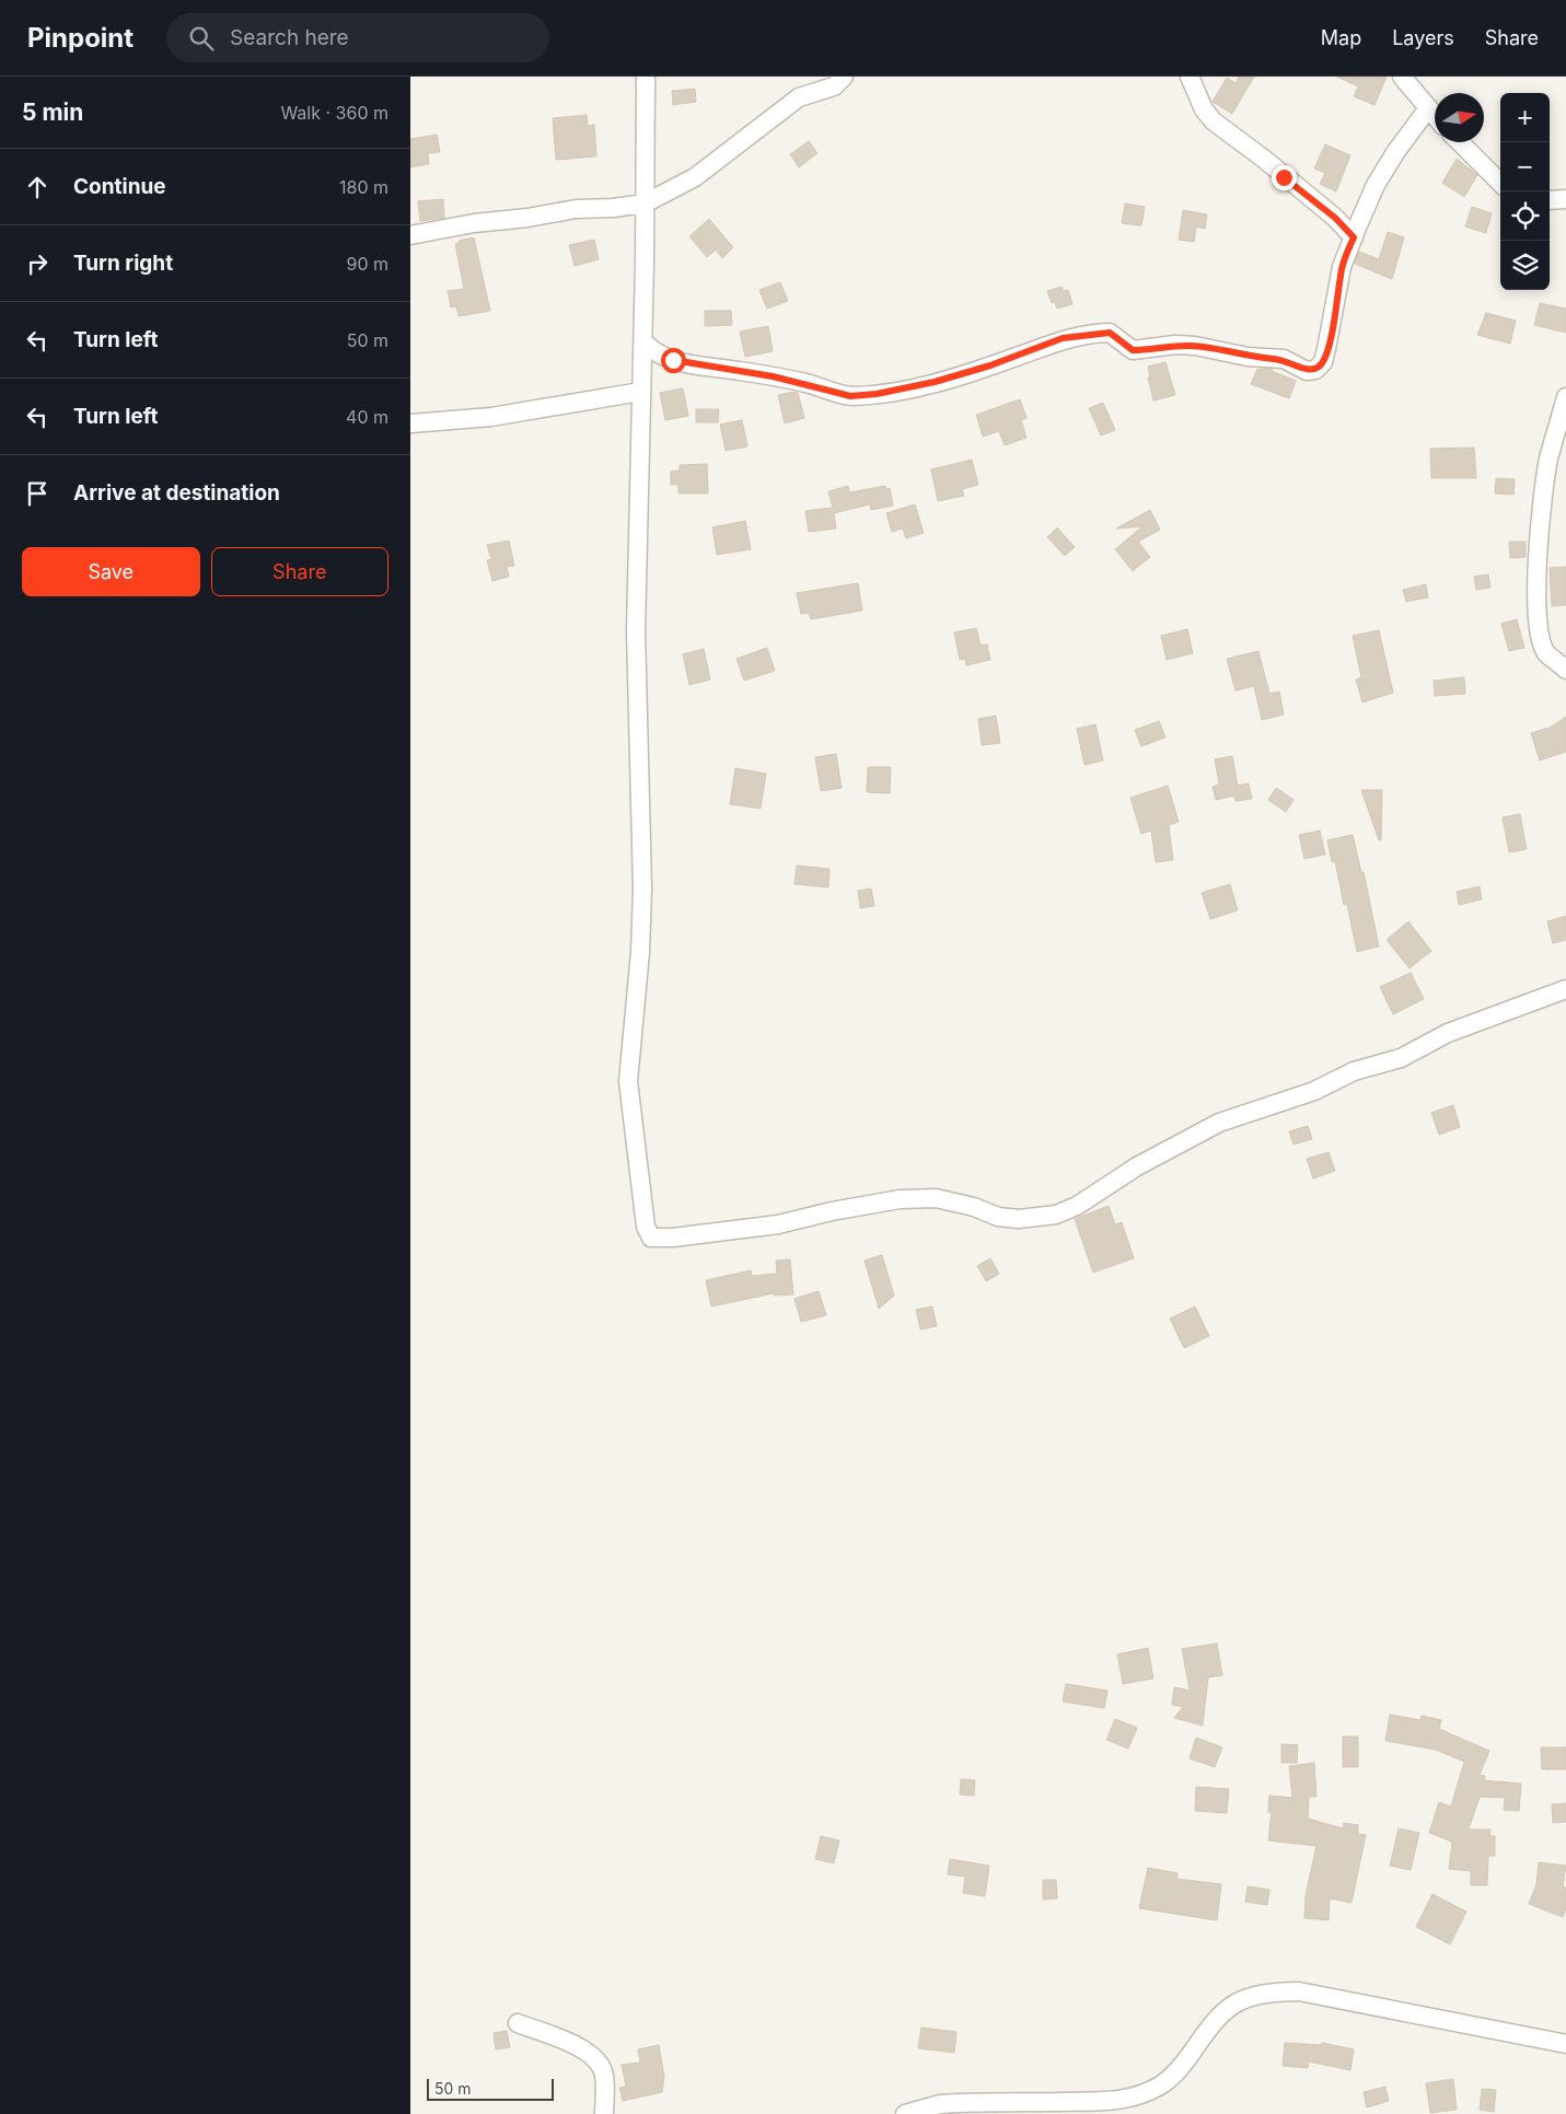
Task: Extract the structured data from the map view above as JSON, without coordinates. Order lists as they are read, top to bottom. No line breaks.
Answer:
{"scale_bar":"50 m","north":"right","page":{"header":"Pinpoint","search":"Search here","nav":["Map","Layers","Share"],"heading":["5 min","Walk · 360 m"],"map_buttons":["+","−"],"list":[["Continue","180 m"],["Turn right","90 m"],["Turn left","50 m"],["Turn left","40 m"],"Arrive at destination"],"buttons":["Save","Share"],"scale":"50 m"}}
